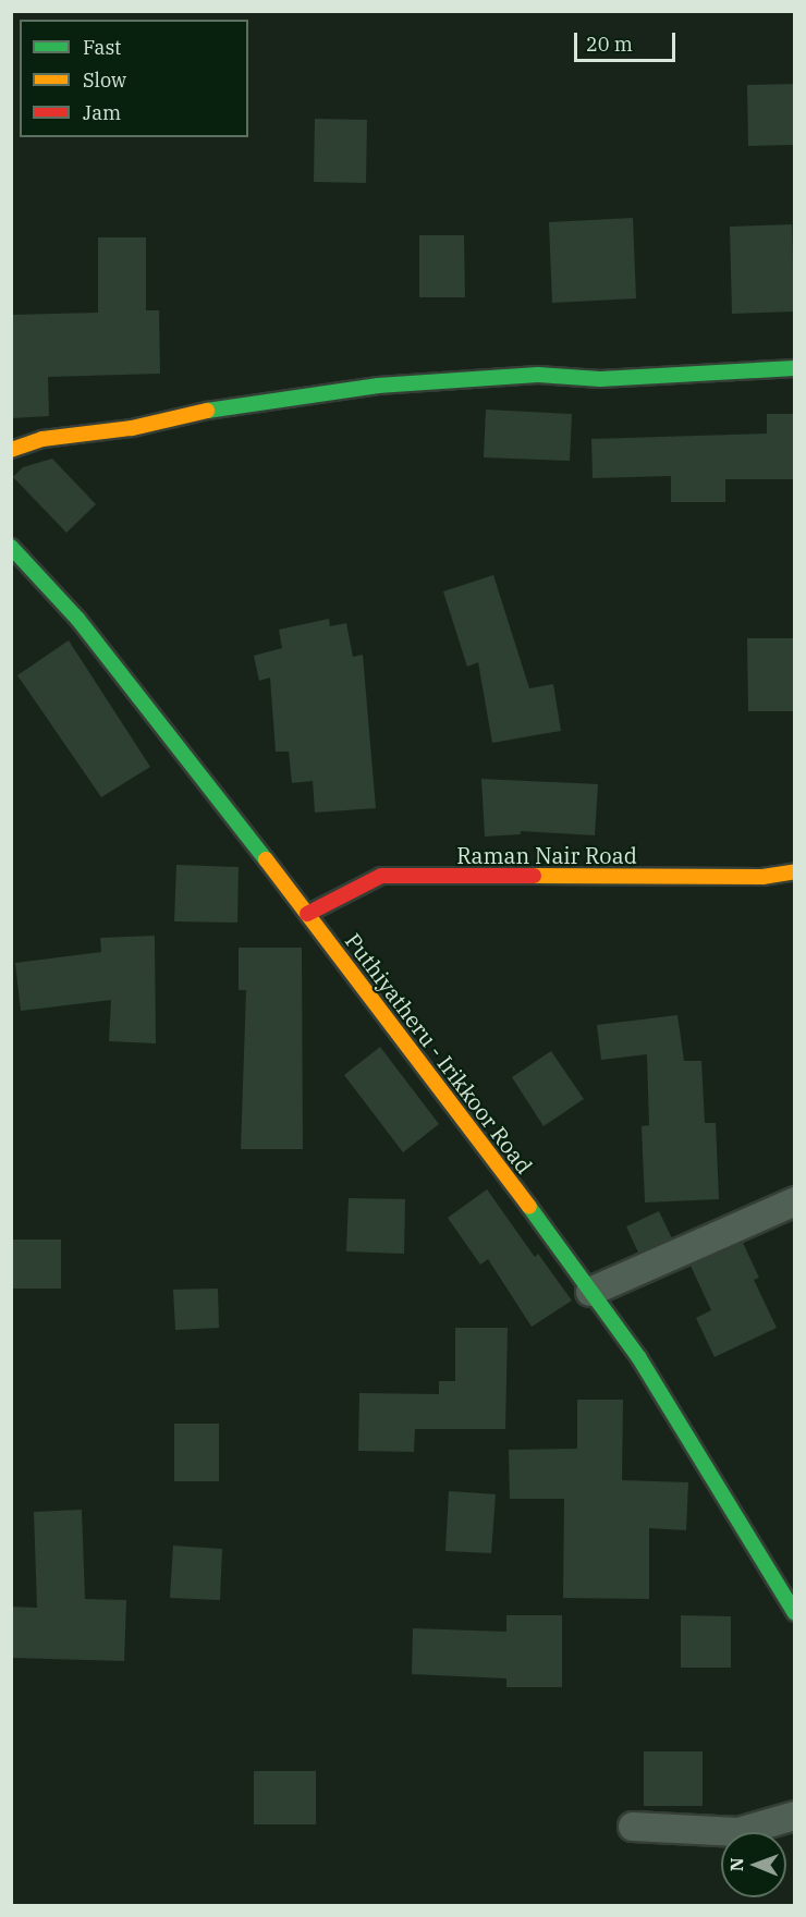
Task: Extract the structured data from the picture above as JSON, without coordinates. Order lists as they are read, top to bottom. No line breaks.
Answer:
{"streets":{"main road":["Raman Nair Road","Puthiyatheru - Irikkoor Road"]},"crossings":[["Raman Nair Road","Puthiyatheru - Irikkoor Road"]],"legend":["Fast","Slow","Jam"],"scale_bar":"20 m","north":"left"}
